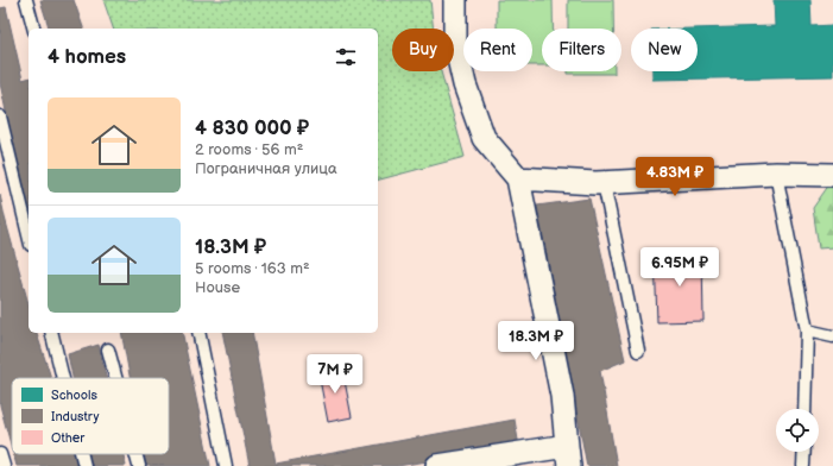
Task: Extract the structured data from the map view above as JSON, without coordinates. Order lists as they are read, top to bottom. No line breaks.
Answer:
{"legend":["Schools","Industry","Other"],"page":{"chip":["Buy","Rent","Filters","New"],"heading":"4 homes","list":[{"name":"4 830 000 ₽","note":"2 rooms · 56 m² · Пограничная улица"},{"name":"18.3M ₽","note":"5 rooms · 163 m² · House"}],"price":["4.83M ₽","6.95M ₽","18.3M ₽","7M ₽"]}}
